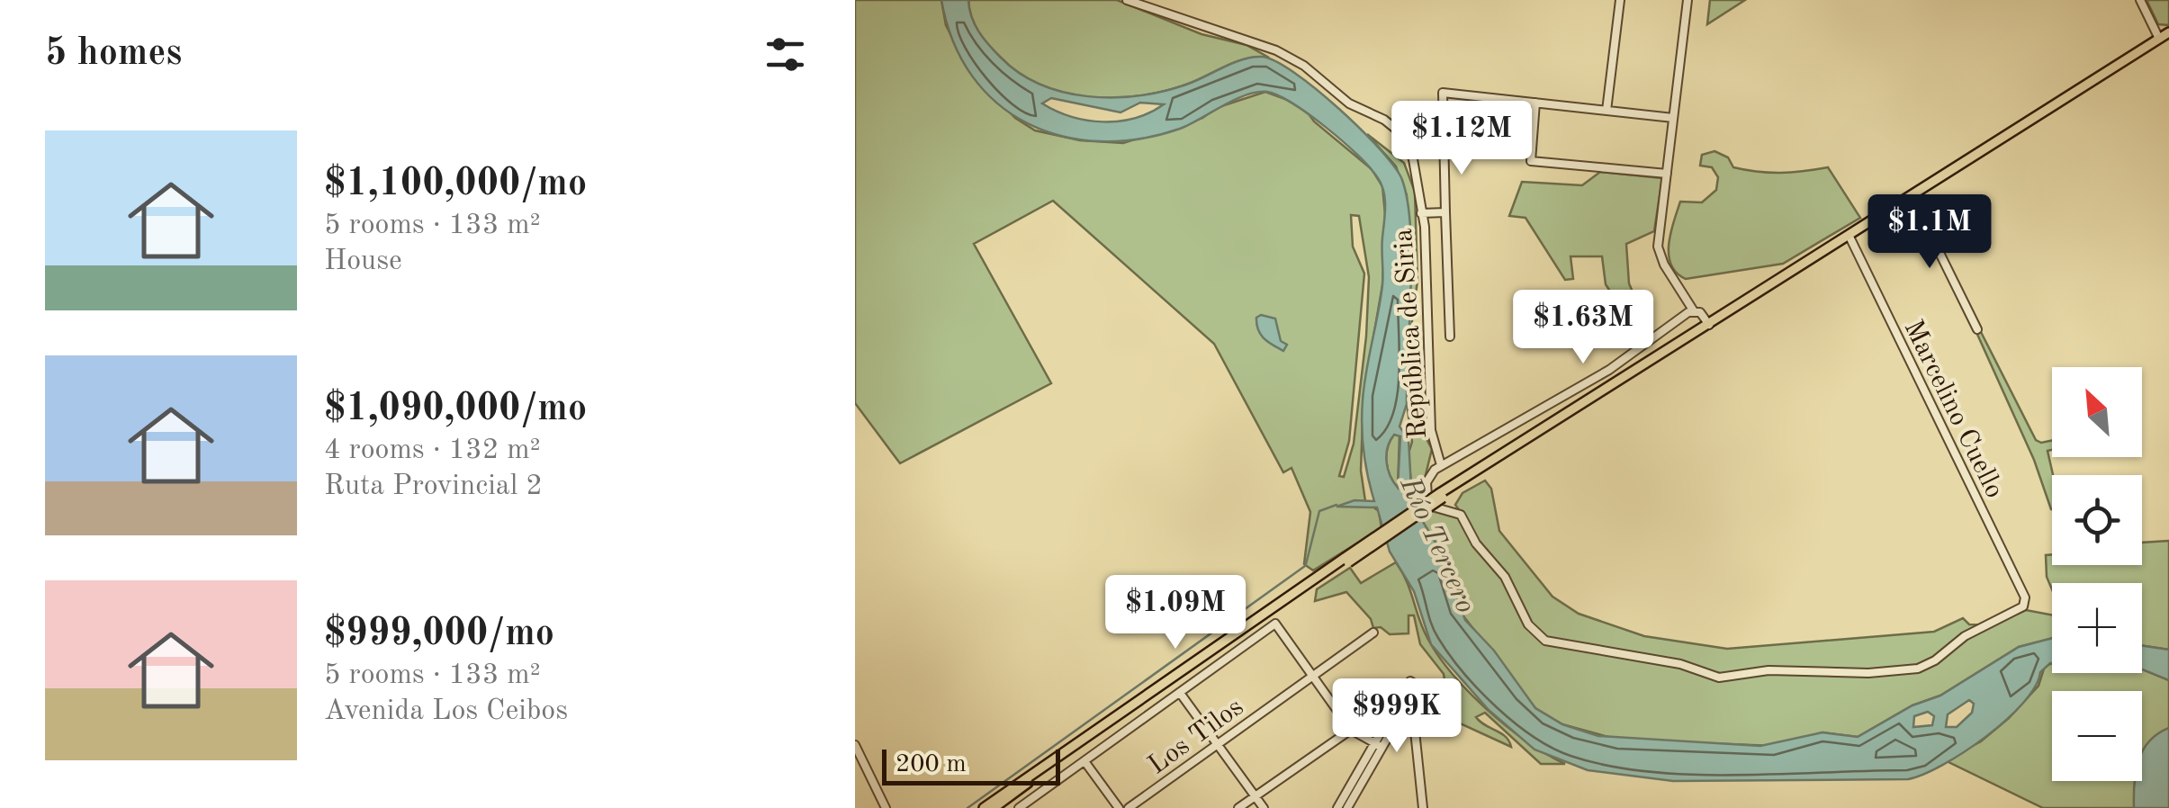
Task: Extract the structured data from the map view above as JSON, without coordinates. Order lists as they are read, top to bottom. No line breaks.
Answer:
{"streets":{"street":["República de Siria","Marcelino Cuello","Los Tilos"]},"water":["Río Tercero"],"scale_bar":"200 m","north":"top left","page":{"heading":"5 homes","price":["$1.12M","$1.1M","$1.63M","$1.09M","$999K"],"list":[{"name":"$1,100,000/mo","note":"5 rooms · 133 m² · House"},{"name":"$1,090,000/mo","note":"4 rooms · 132 m² · Ruta Provincial 2"},{"name":"$999,000/mo","note":"5 rooms · 133 m² · Avenida Los Ceibos"}],"map_buttons":["+","−"],"scale":"200 m"}}
